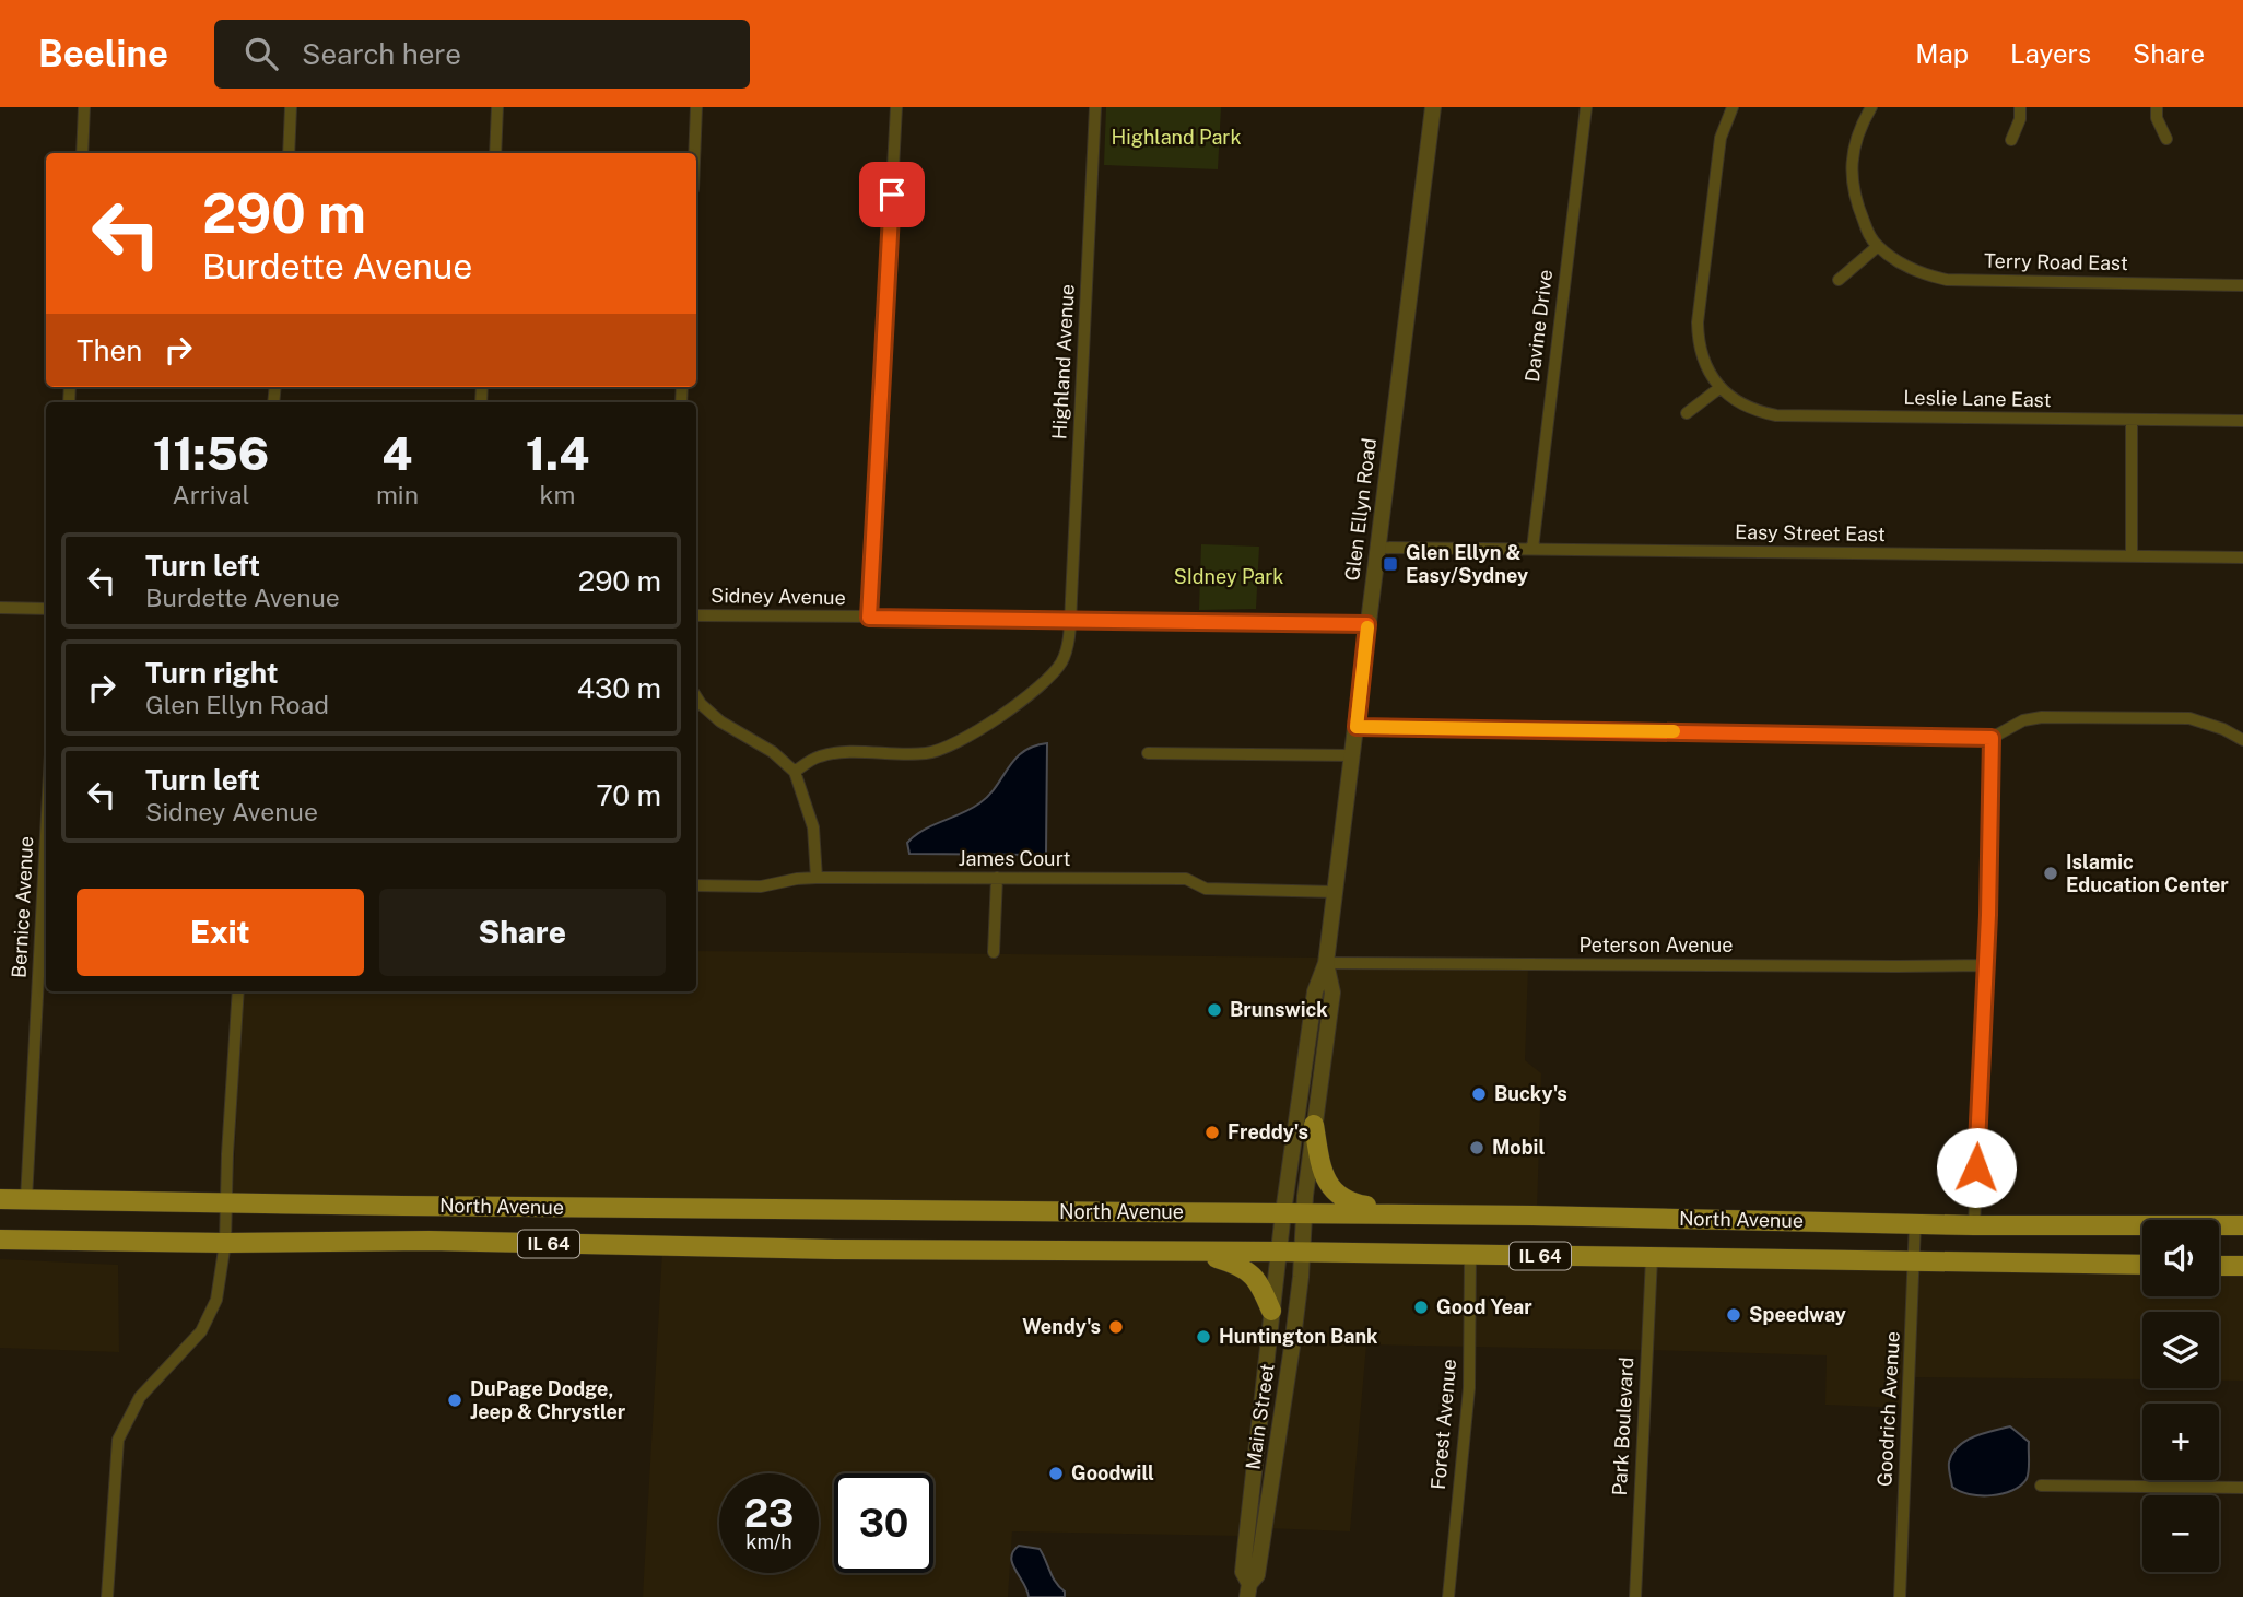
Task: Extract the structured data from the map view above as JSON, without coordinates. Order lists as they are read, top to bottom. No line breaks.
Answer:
{"streets":{"main road":["North Avenue","IL 64"],"street":["Terry Road East","Davine Drive","Highland Avenue","Leslie Lane East","Glen Ellyn Road","Easy Street East","Sidney Avenue","James Court","Bernice Avenue","Peterson Avenue","Goodrich Avenue","Main Street","Forest Avenue","Park Boulevard"]},"crossings":[["Davine Drive","Easy Street East"],["Highland Avenue","Sidney Avenue"],["Glen Ellyn Road","Easy Street East"],["Glen Ellyn Road","Sidney Avenue"],["Glen Ellyn Road","James Court"],["Glen Ellyn Road","Peterson Avenue"],["Glen Ellyn Road","North Avenue"],["Glen Ellyn Road","Main Street"],["Bernice Avenue","North Avenue"],["North Avenue","Goodrich Avenue"],["North Avenue","Main Street"],["North Avenue","Forest Avenue"],["North Avenue","Park Boulevard"]],"parks":["Highland Park","SIdney Park"],"places":{"transit":["Glen Ellyn & Easy/Sydney"],"other":["Islamic Education Center","Brunswick","Bucky's","Freddy's","Mobil","Good Year","Speedway","Wendy's","Huntington Bank","DuPage Dodge, Jeep & Chrystler","Goodwill"]},"page":{"header":"Beeline","search":"Search here","nav":["Map","Layers","Share"],"turn":["290 m","Burdette Avenue"],"then":"Then","eta":["11:56","Arrival","4","min","1.4","km"],"list":[{"name":"Turn left","note":"Burdette Avenue","value":"290 m"},{"name":"Turn right","note":"Glen Ellyn Road","value":"430 m"},{"name":"Turn left","note":"Sidney Avenue","value":"70 m"}],"buttons":["Exit","Share"],"map_buttons":["+","−"],"speed":"23 km/h","limit":"30"}}
